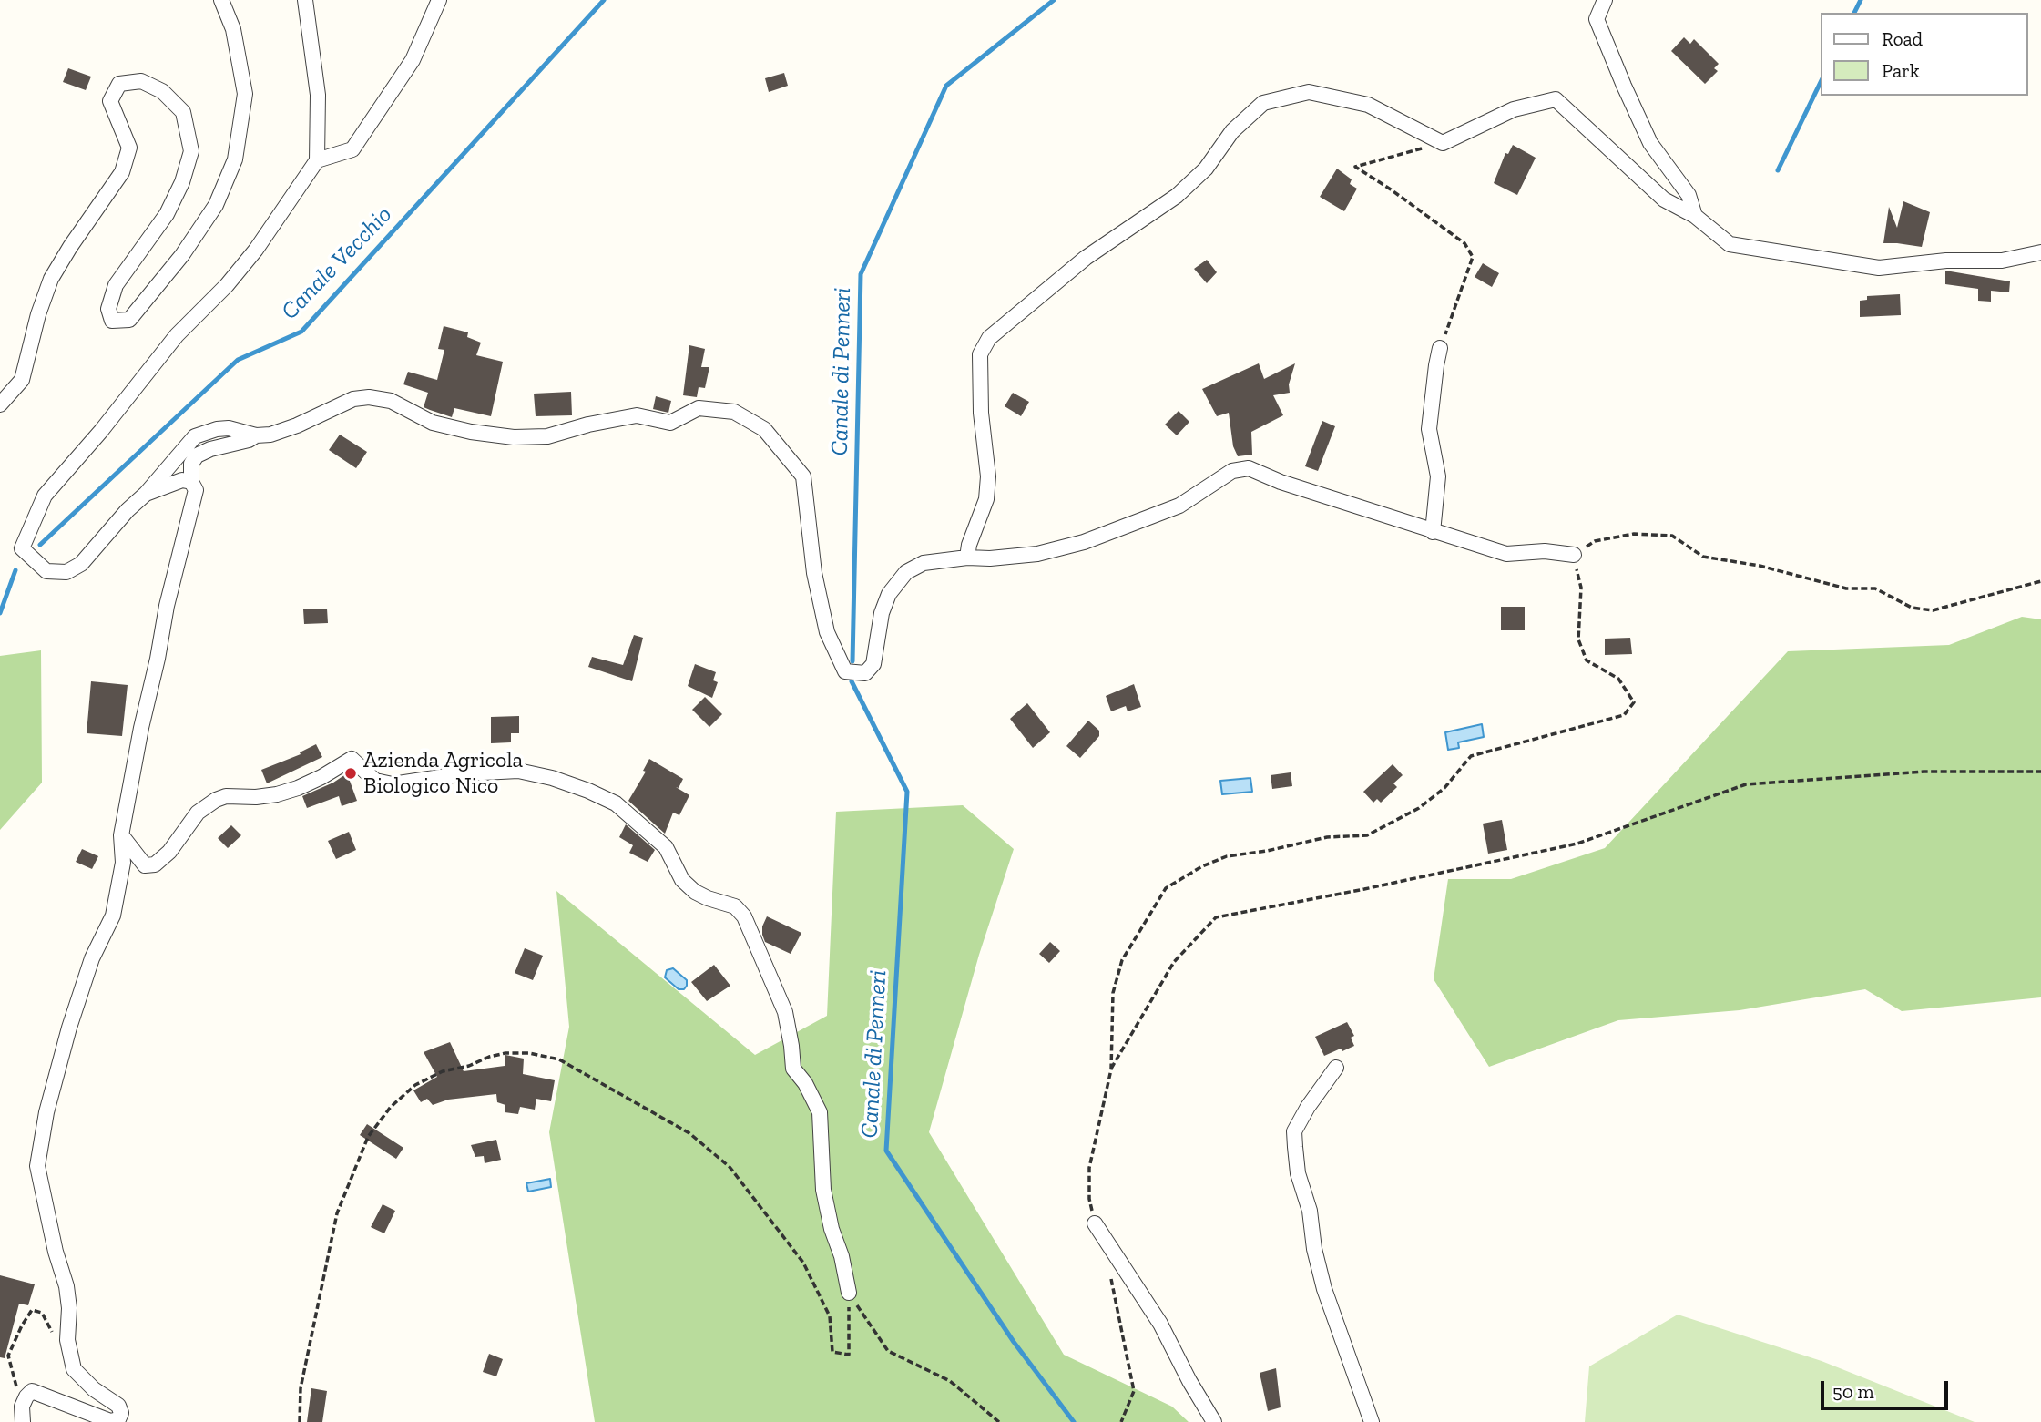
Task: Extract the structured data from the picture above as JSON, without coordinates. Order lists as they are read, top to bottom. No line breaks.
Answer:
{"water":["Canale Vecchio","Canale di Penneri"],"places":["Azienda Agricola Biologico Nico"],"legend":["Road","Park"],"scale_bar":"50 m"}
